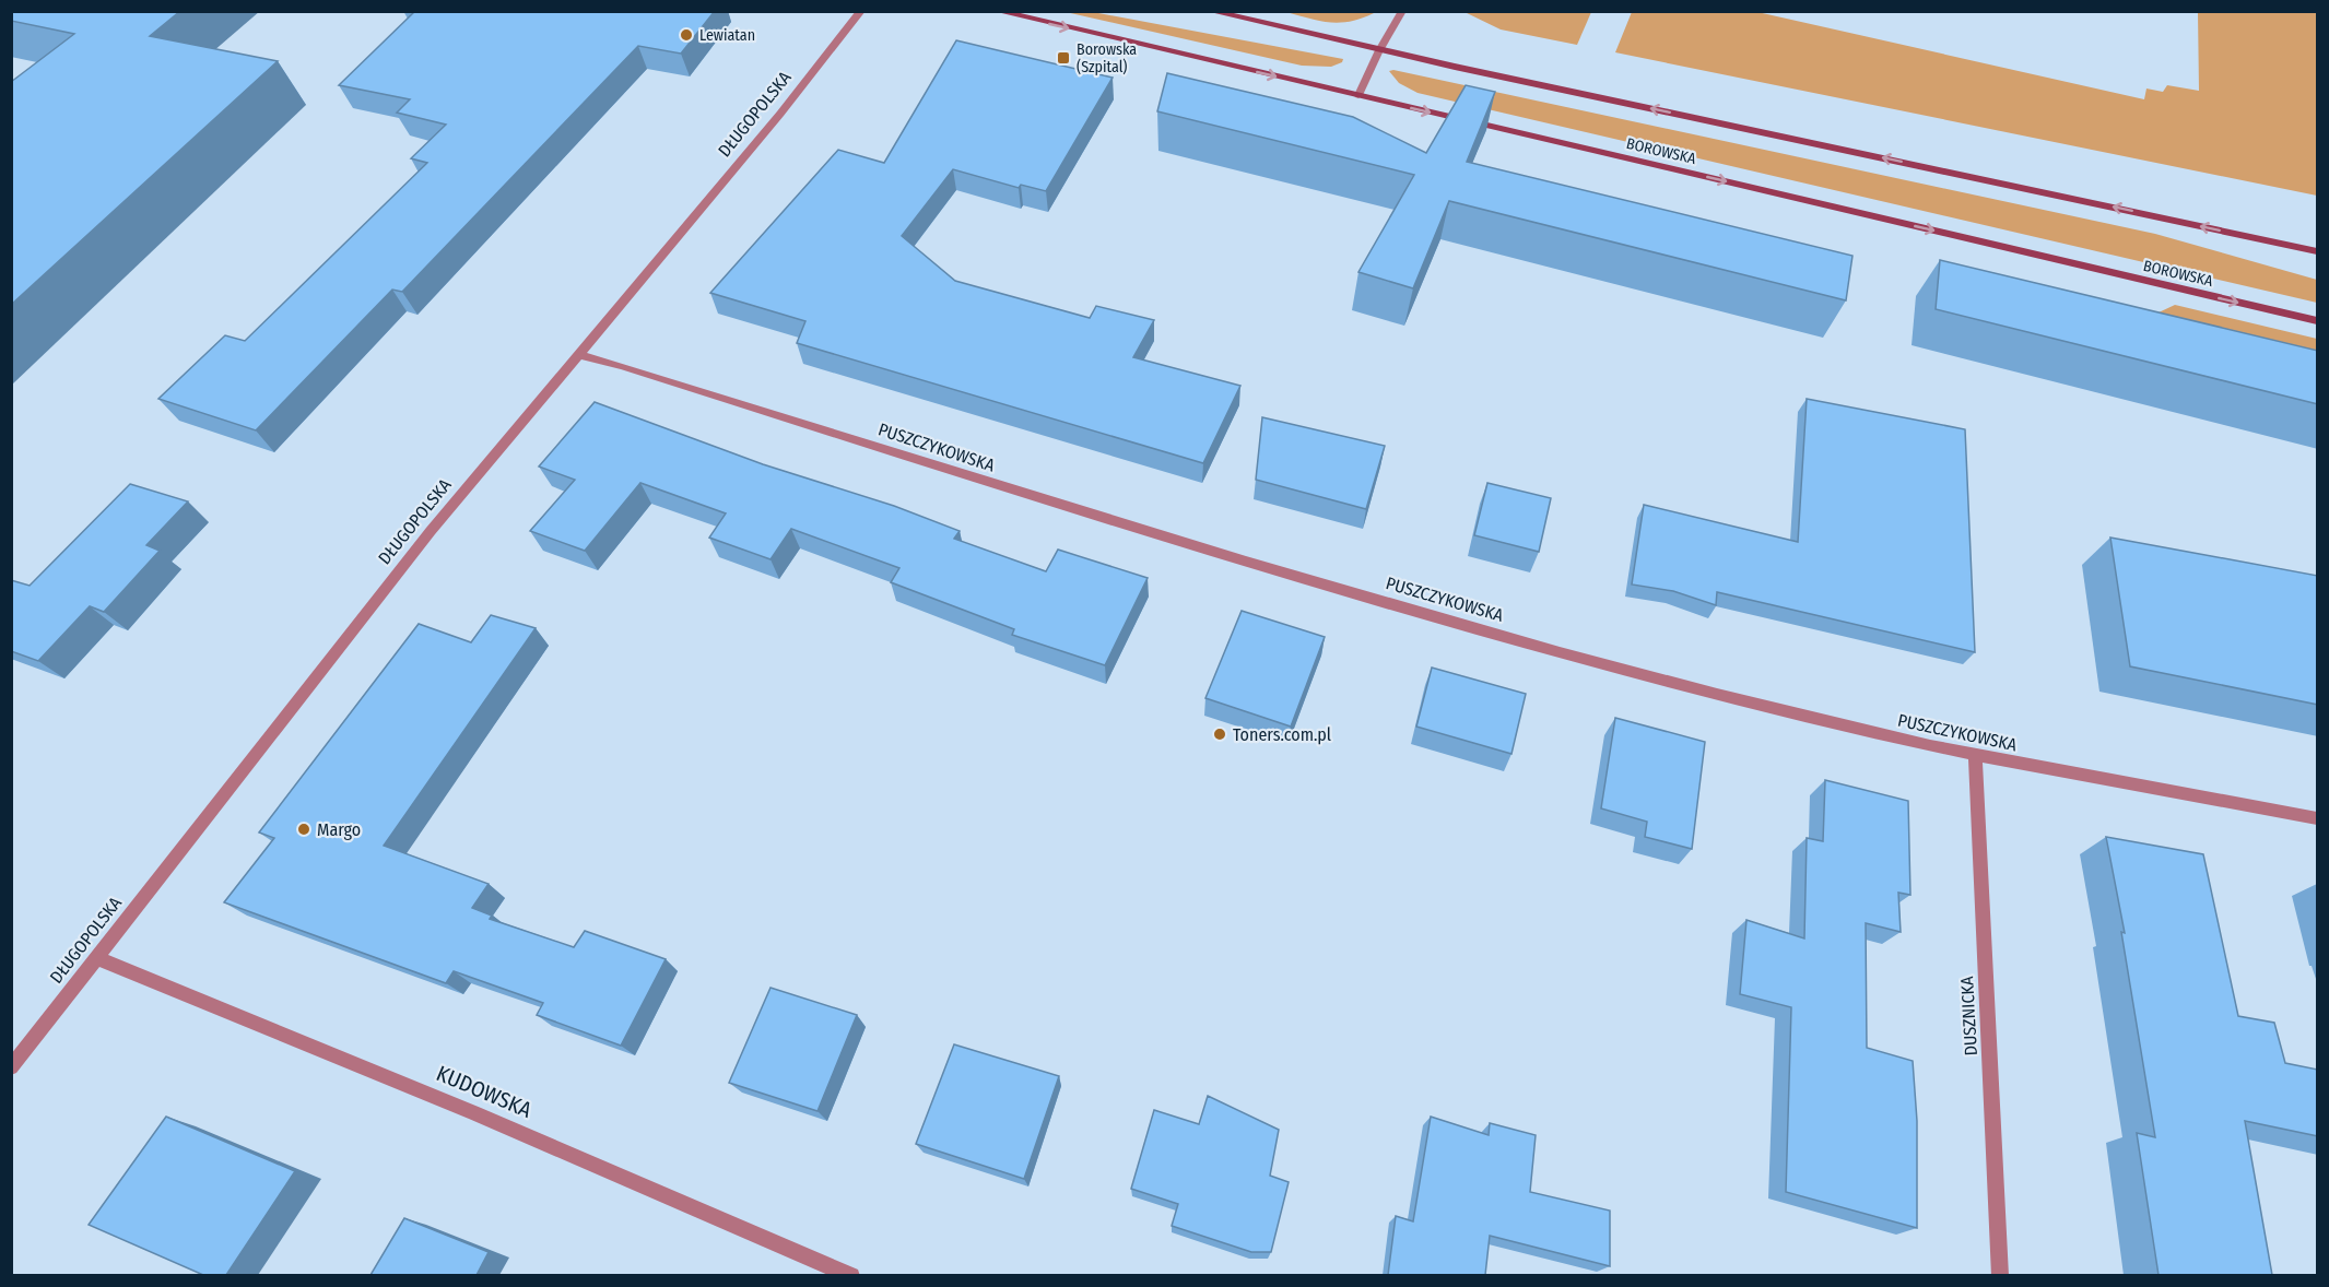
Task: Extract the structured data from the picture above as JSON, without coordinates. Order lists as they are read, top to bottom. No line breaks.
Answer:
{"streets":{"street":["DŁUGOPOLSKA","BOROWSKA","PUSZCZYKOWSKA","DUSZNICKA","KUDOWSKA"]},"crossings":[["DŁUGOPOLSKA","PUSZCZYKOWSKA"],["DŁUGOPOLSKA","KUDOWSKA"],["PUSZCZYKOWSKA","DUSZNICKA"]],"places":{"other":["Lewiatan","Toners.com.pl","Margo"],"transit":["Borowska (Szpital)"]}}
